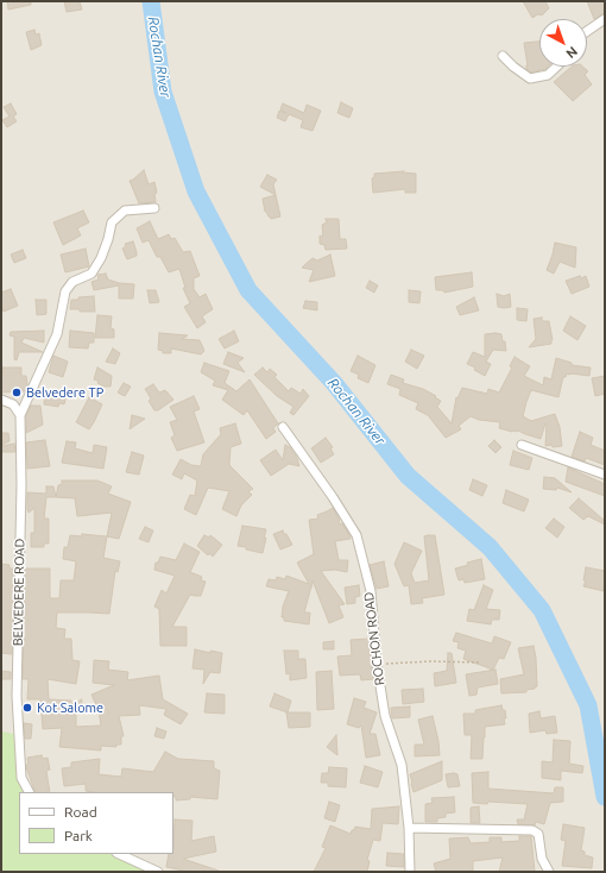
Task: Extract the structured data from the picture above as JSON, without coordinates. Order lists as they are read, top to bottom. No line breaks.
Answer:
{"streets":{"street":["BELVEDERE ROAD","ROCHON ROAD"]},"water":["Rochan River"],"places":["Belvedere TP","Kot Salome"],"legend":["Road","Park"],"north":"bottom right"}
